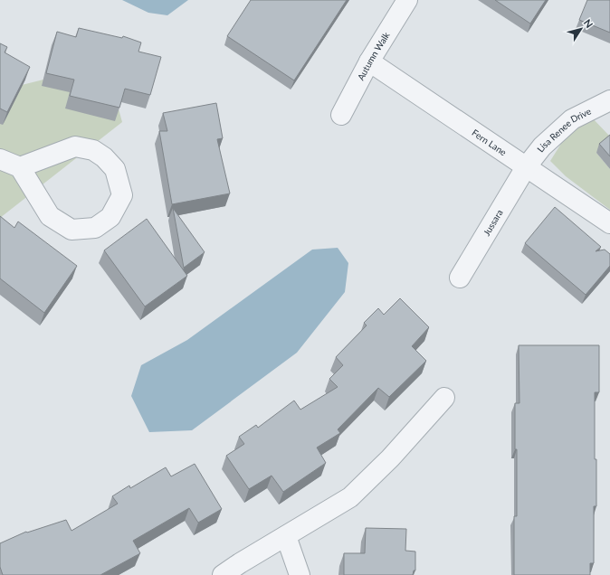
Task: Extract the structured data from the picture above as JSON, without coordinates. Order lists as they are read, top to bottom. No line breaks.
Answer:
{"streets":{"street":["Autumn Walk","Lisa Renee Drive","Fern Lane","Jussara"]},"crossings":[["Autumn Walk","Fern Lane"],["Lisa Renee Drive","Fern Lane"],["Lisa Renee Drive","Jussara"],["Fern Lane","Jussara"]],"north":"top right"}
